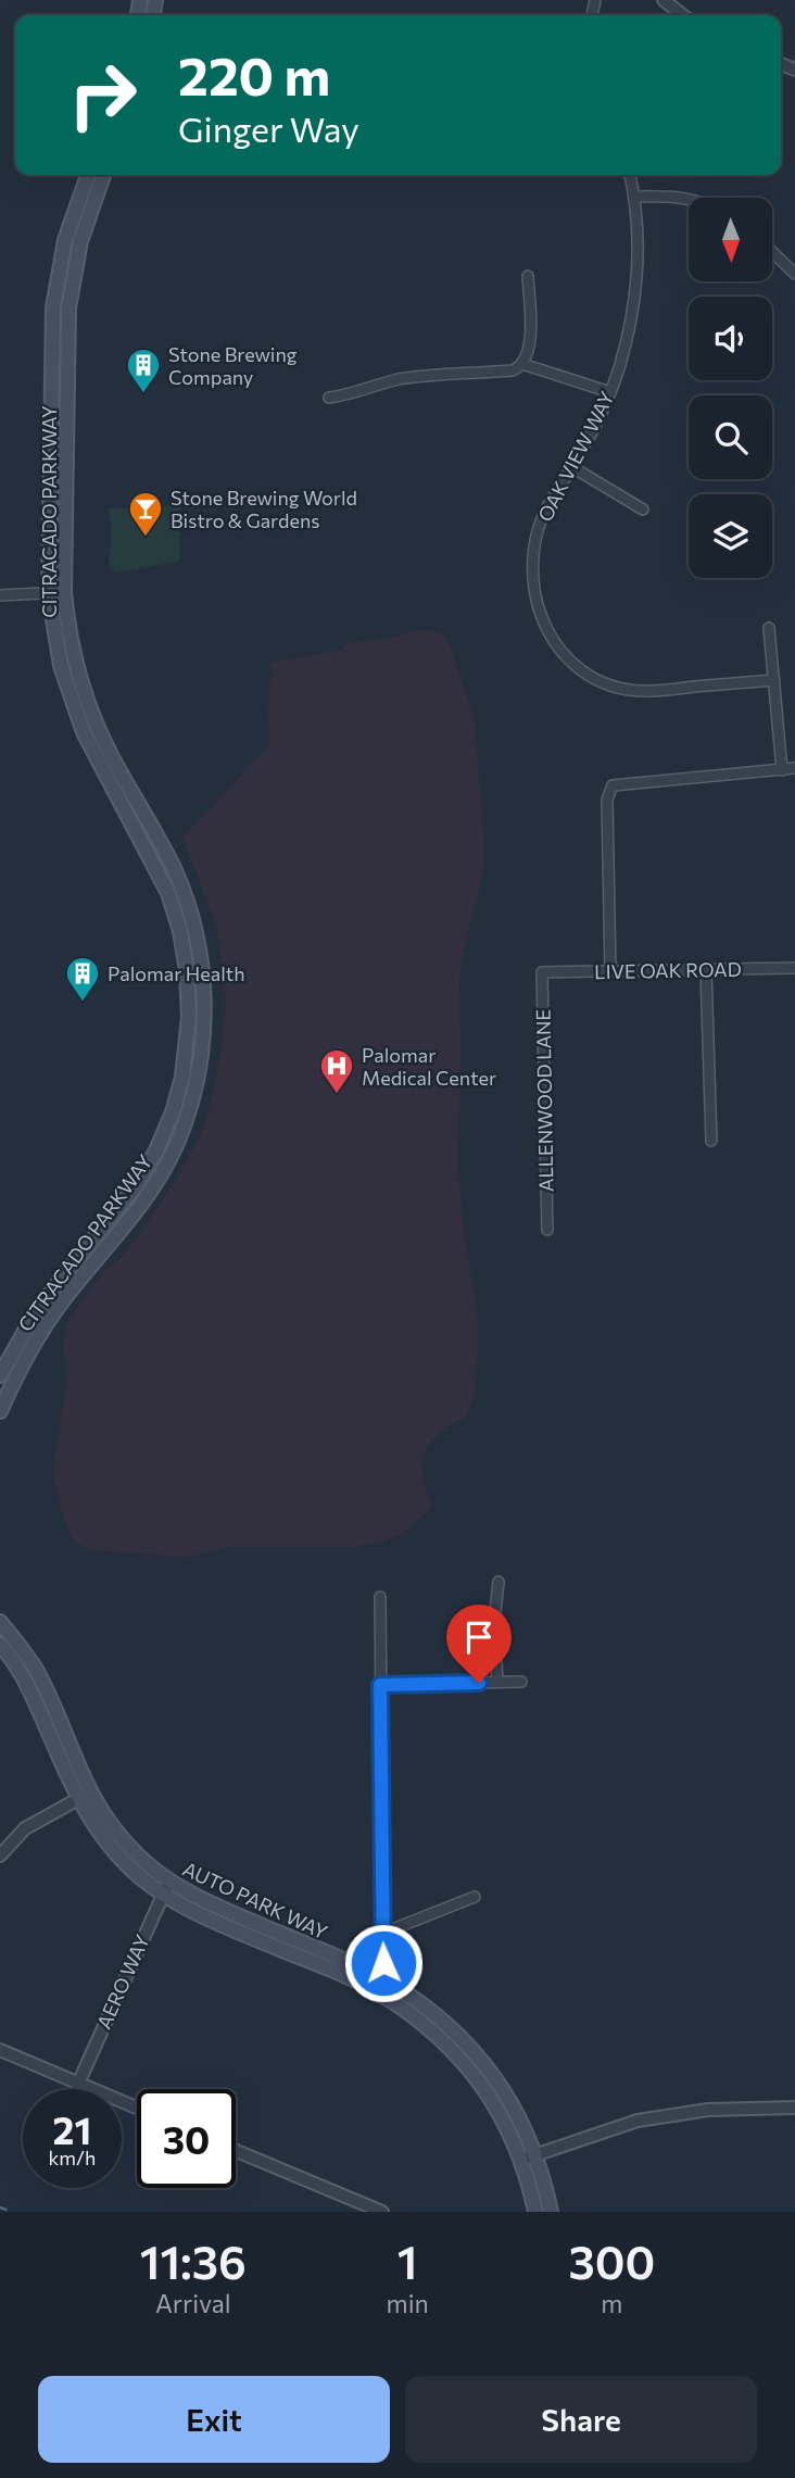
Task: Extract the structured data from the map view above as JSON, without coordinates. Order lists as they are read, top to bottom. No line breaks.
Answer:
{"streets":{"main road":["CITRACADO PARKWAY","AUTO PARK WAY"],"street":["OAK VIEW WAY","LIVE OAK ROAD","ALLENWOOD LANE","AERO WAY"]},"crossings":[["LIVE OAK ROAD","ALLENWOOD LANE"],["AUTO PARK WAY","AERO WAY"]],"places":{"building":["Stone Brewing Company","Palomar Health"],"bar":["Stone Brewing World Bistro & Gardens"],"hospital":["Palomar Medical Center"]},"north":"bottom","page":{"turn":["220 m","Ginger Way"],"speed":"21 km/h","limit":"30","eta":["11:36","Arrival","1","min","300","m"],"buttons":["Exit","Share"]}}
